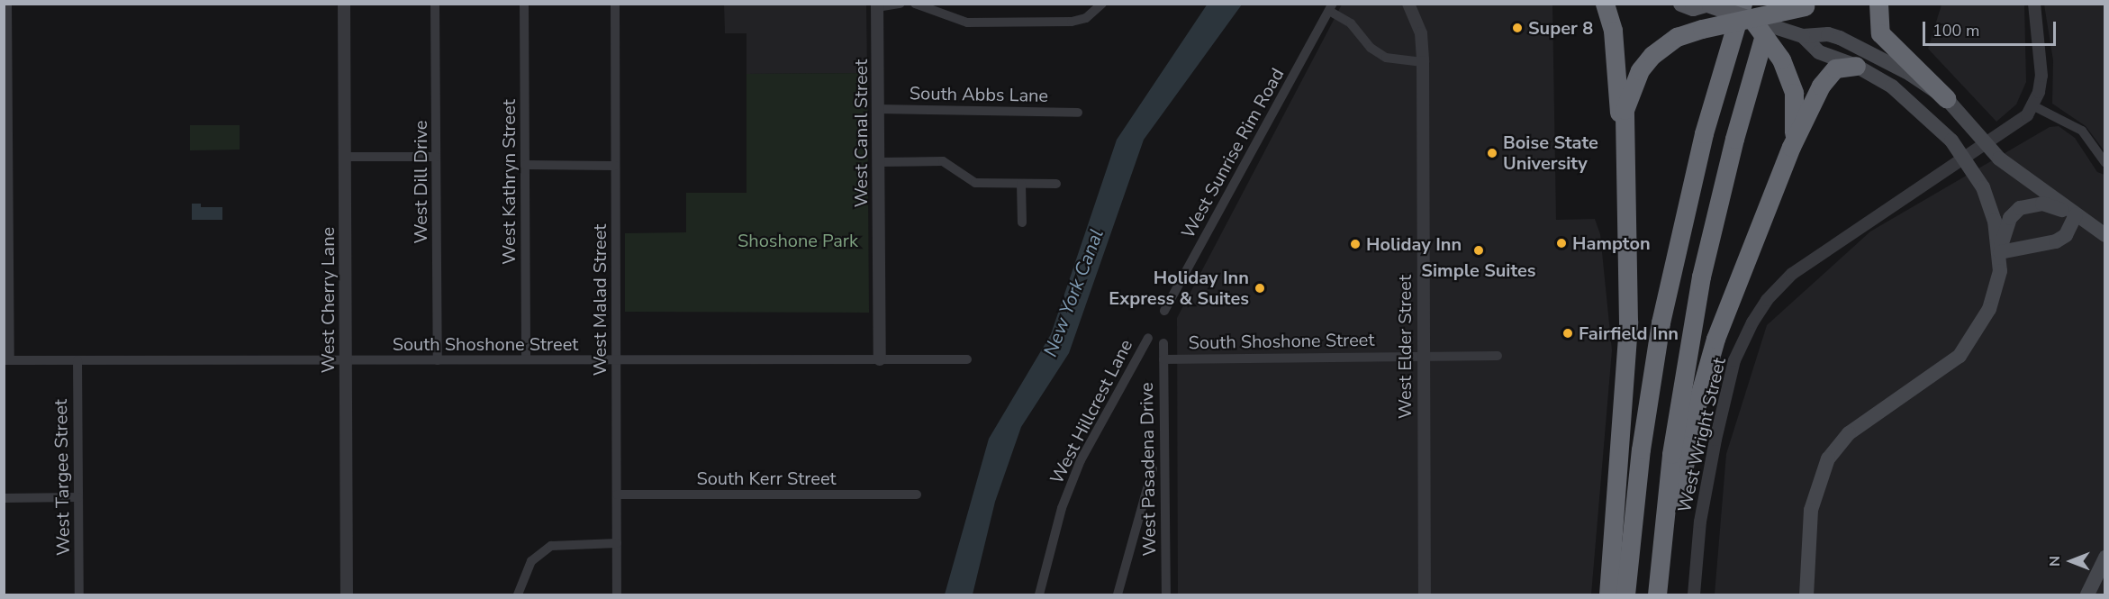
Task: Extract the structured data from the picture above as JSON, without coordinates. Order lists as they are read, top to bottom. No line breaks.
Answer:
{"streets":{"street":["South Abbs Lane","West Canal Street","West Sunrise Rim Road","West Dill Drive","West Kathryn Street","West Cherry Lane","West Malad Street","South Shoshone Street","West Elder Street","West Hillcrest Lane","West Wright Street","West Pasadena Drive","West Targee Street","South Kerr Street"]},"crossings":[["South Abbs Lane","West Canal Street"],["West Canal Street","South Shoshone Street"],["West Sunrise Rim Road","West Elder Street"],["West Dill Drive","South Shoshone Street"],["West Kathryn Street","South Shoshone Street"],["West Cherry Lane","South Shoshone Street"],["West Malad Street","South Shoshone Street"],["West Malad Street","South Kerr Street"],["South Shoshone Street","West Elder Street"],["South Shoshone Street","West Pasadena Drive"],["South Shoshone Street","West Targee Street"]],"water":["New York Canal"],"parks":["Shoshone Park"],"places":["Super 8","Boise State University","Hampton","Holiday Inn","Simple Suites","Holiday Inn Express & Suites","Fairfield Inn"],"scale_bar":"100 m","north":"left"}
